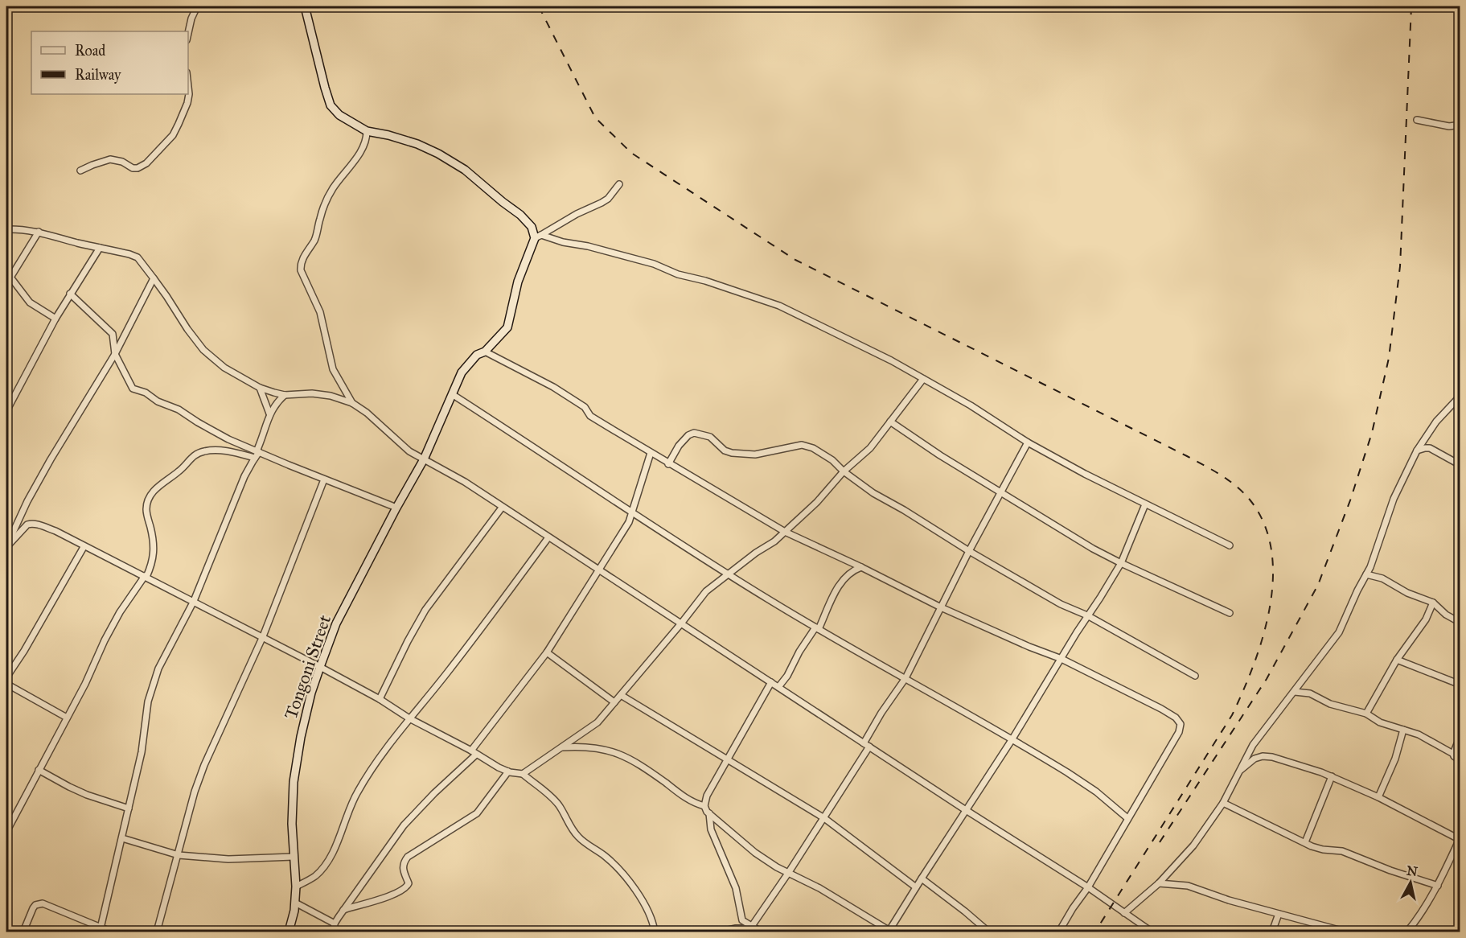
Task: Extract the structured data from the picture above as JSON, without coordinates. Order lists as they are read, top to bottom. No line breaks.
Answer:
{"streets":{"street":["Tongoni Street"]},"legend":["Road","Railway"],"north":"top"}
